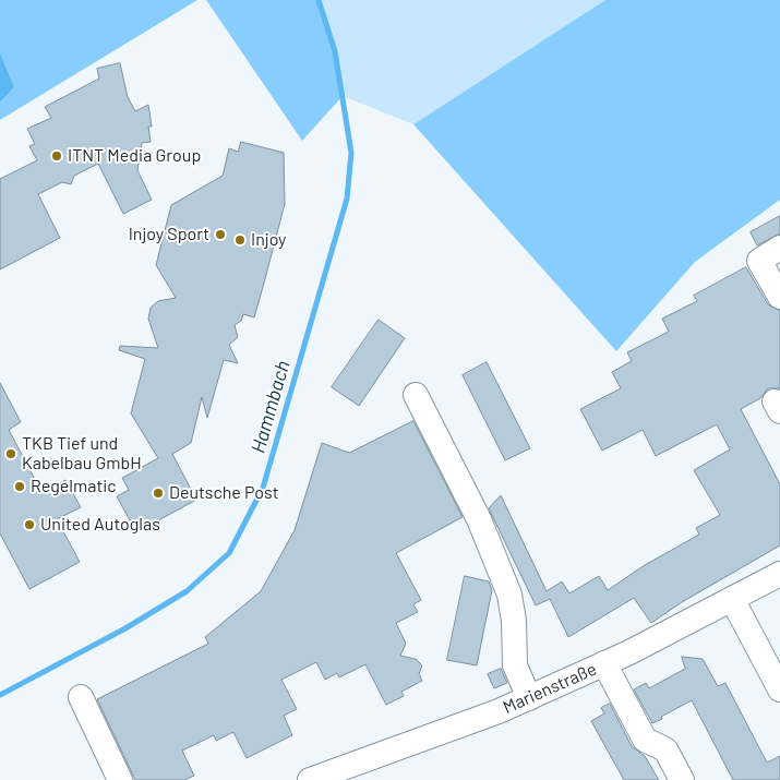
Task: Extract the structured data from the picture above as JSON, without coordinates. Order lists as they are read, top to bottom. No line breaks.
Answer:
{"streets":{"street":["Marienstraße"]},"water":["Hammbach"],"places":["ITNT Media Group","Injoy Sport","Injoy","TKB Tief und Kabelbau GmbH","Regelmatic","Deutsche Post","United Autoglas"]}
